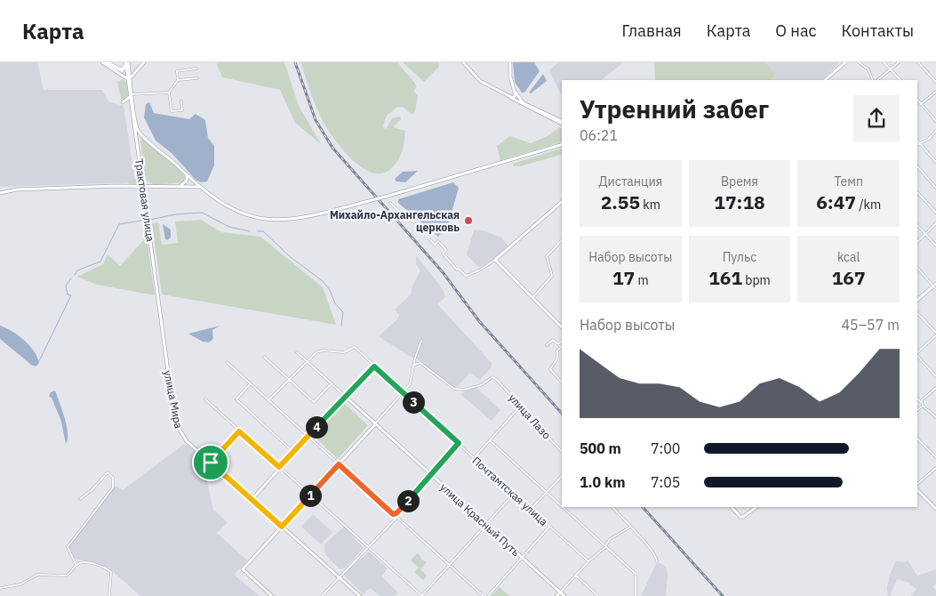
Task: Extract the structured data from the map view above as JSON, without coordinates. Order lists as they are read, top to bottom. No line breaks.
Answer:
{"streets":{"main road":["Трактовая улица","улица Мира","улица Красный Путь"],"street":["улица Лазо","Почтамтская улица"]},"crossings":[["Трактовая улица","улица Мира"],["Почтамтская улица","улица Красный Путь"]],"places":["Михайло-Архангельская церковь"],"page":{"header":"Карта","nav":["Главная","Карта","О нас","Контакты"],"heading":["Утренний забег","06:21"],"stats":[["Дистанция","2.55 km"],["Время","17:18"],["Темп","6:47 /km"],["Набор высоты","17 m"],["Пульс","161 bpm"],["kcal","167"]],"chart":["Набор высоты","45–57 m"],"pins":["3","4","1","2"],"list":[{"name":"500 m","note":"7:00"},{"name":"1.0 km","note":"7:05"}]}}
